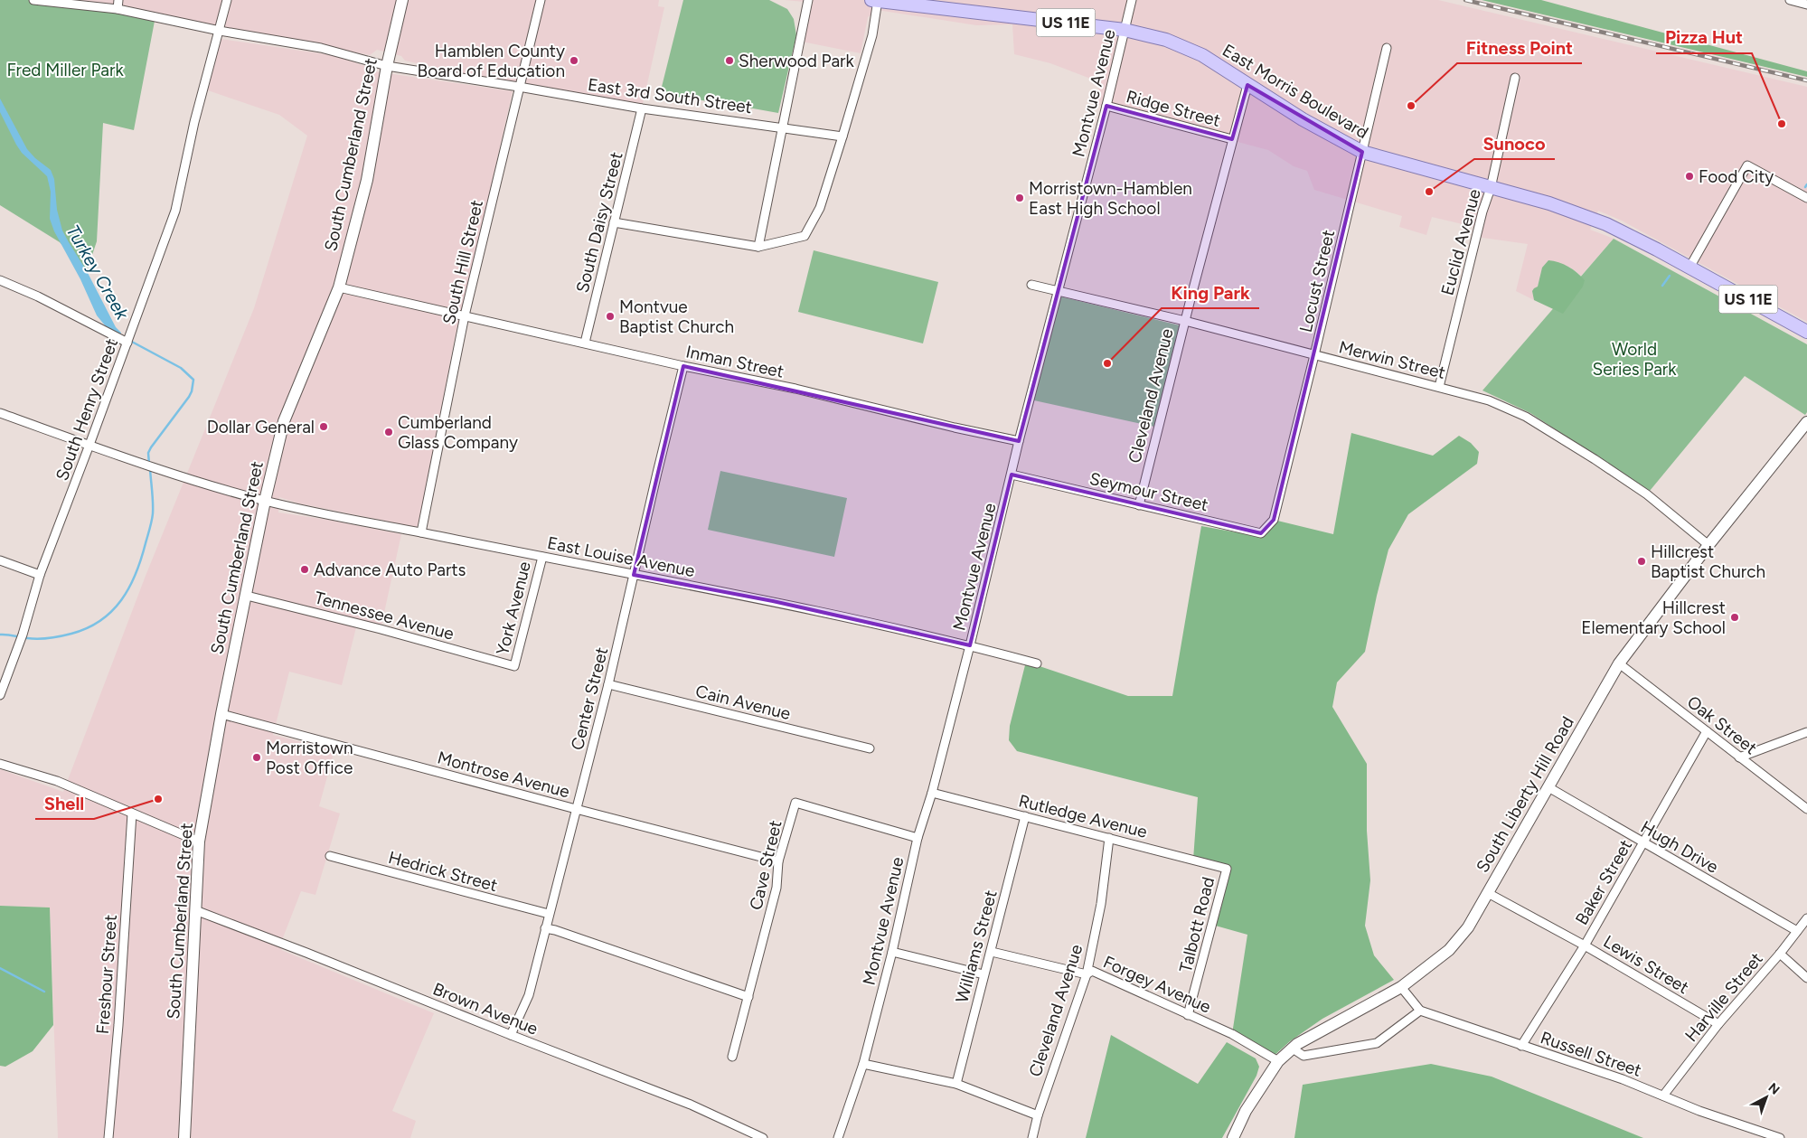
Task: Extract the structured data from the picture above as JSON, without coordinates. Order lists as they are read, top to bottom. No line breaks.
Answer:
{"streets":{"main road":["US 11E","East Morris Boulevard","South Cumberland Street","South Liberty Hill Road"],"street":["Montvue Avenue","East 3rd South Street","Ridge Street","South Daisy Street","Euclid Avenue","South Hill Street","Locust Street","Merwin Street","Inman Street","Cleveland Avenue","South Henry Street","Seymour Street","East Louise Avenue","York Avenue","Tennessee Avenue","Center Street","Cain Avenue","Oak Street","Montrose Avenue","Rutledge Avenue","Hugh Drive","Cave Street","Hedrick Street","Baker Street","Talbott Road","Williams Street","Lewis Street","Freshour Street","Forgey Avenue","Harville Street","Brown Avenue","Russell Street"]},"crossings":[["East Morris Boulevard","Montvue Avenue"],["East Morris Boulevard","Euclid Avenue"],["East Morris Boulevard","Locust Street"],["East Morris Boulevard","Cleveland Avenue"],["Montvue Avenue","Ridge Street"],["Montvue Avenue","Merwin Street"],["Montvue Avenue","Inman Street"],["Montvue Avenue","Seymour Street"],["Montvue Avenue","East Louise Avenue"],["Montvue Avenue","Rutledge Avenue"],["Montvue Avenue","Cave Street"],["East 3rd South Street","South Cumberland Street"],["East 3rd South Street","South Daisy Street"],["East 3rd South Street","South Hill Street"],["East 3rd South Street","South Henry Street"],["Ridge Street","Cleveland Avenue"],["South Cumberland Street","Inman Street"],["South Cumberland Street","East Louise Avenue"],["South Cumberland Street","Tennessee Avenue"],["South Cumberland Street","Montrose Avenue"],["South Cumberland Street","Brown Avenue"],["South Daisy Street","Inman Street"],["Euclid Avenue","Merwin Street"],["South Hill Street","Inman Street"],["South Hill Street","East Louise Avenue"],["Locust Street","Merwin Street"],["Locust Street","Seymour Street"],["Merwin Street","Cleveland Avenue"],["Merwin Street","South Liberty Hill Road"],["Inman Street","Center Street"],["Cleveland Avenue","Seymour Street"],["Cleveland Avenue","Rutledge Avenue"],["Cleveland Avenue","Forgey Avenue"],["South Henry Street","East Louise Avenue"],["East Louise Avenue","York Avenue"],["East Louise Avenue","Center Street"],["York Avenue","Tennessee Avenue"],["Center Street","Cain Avenue"],["Center Street","Montrose Avenue"],["Center Street","Hedrick Street"],["Center Street","Brown Avenue"],["Oak Street","South Liberty Hill Road"],["Oak Street","Baker Street"],["Montrose Avenue","Cave Street"],["South Liberty Hill Road","Hugh Drive"],["South Liberty Hill Road","Lewis Street"],["South Liberty Hill Road","Forgey Avenue"],["Rutledge Avenue","Talbott Road"],["Rutledge Avenue","Williams Street"],["Hugh Drive","Baker Street"],["Hugh Drive","Harville Street"],["Baker Street","Lewis Street"],["Baker Street","Russell Street"],["Talbott Road","Forgey Avenue"],["Williams Street","Forgey Avenue"],["Lewis Street","Harville Street"],["Harville Street","Russell Street"]],"water":["Turkey Creek"],"parks":["Fred Miller Park","World Series Park"],"places":["Hamblen County Board of Education","Sherwood Park","Fitness Point","Pizza Hut","Food City","Sunoco","Morristown-Hamblen East High School","Montvue Baptist Church","King Park","Dollar General","Cumberland Glass Company","Hillcrest Baptist Church","Advance Auto Parts","Hillcrest Elementary School","Morristown Post Office","Shell"],"north":"top right"}
